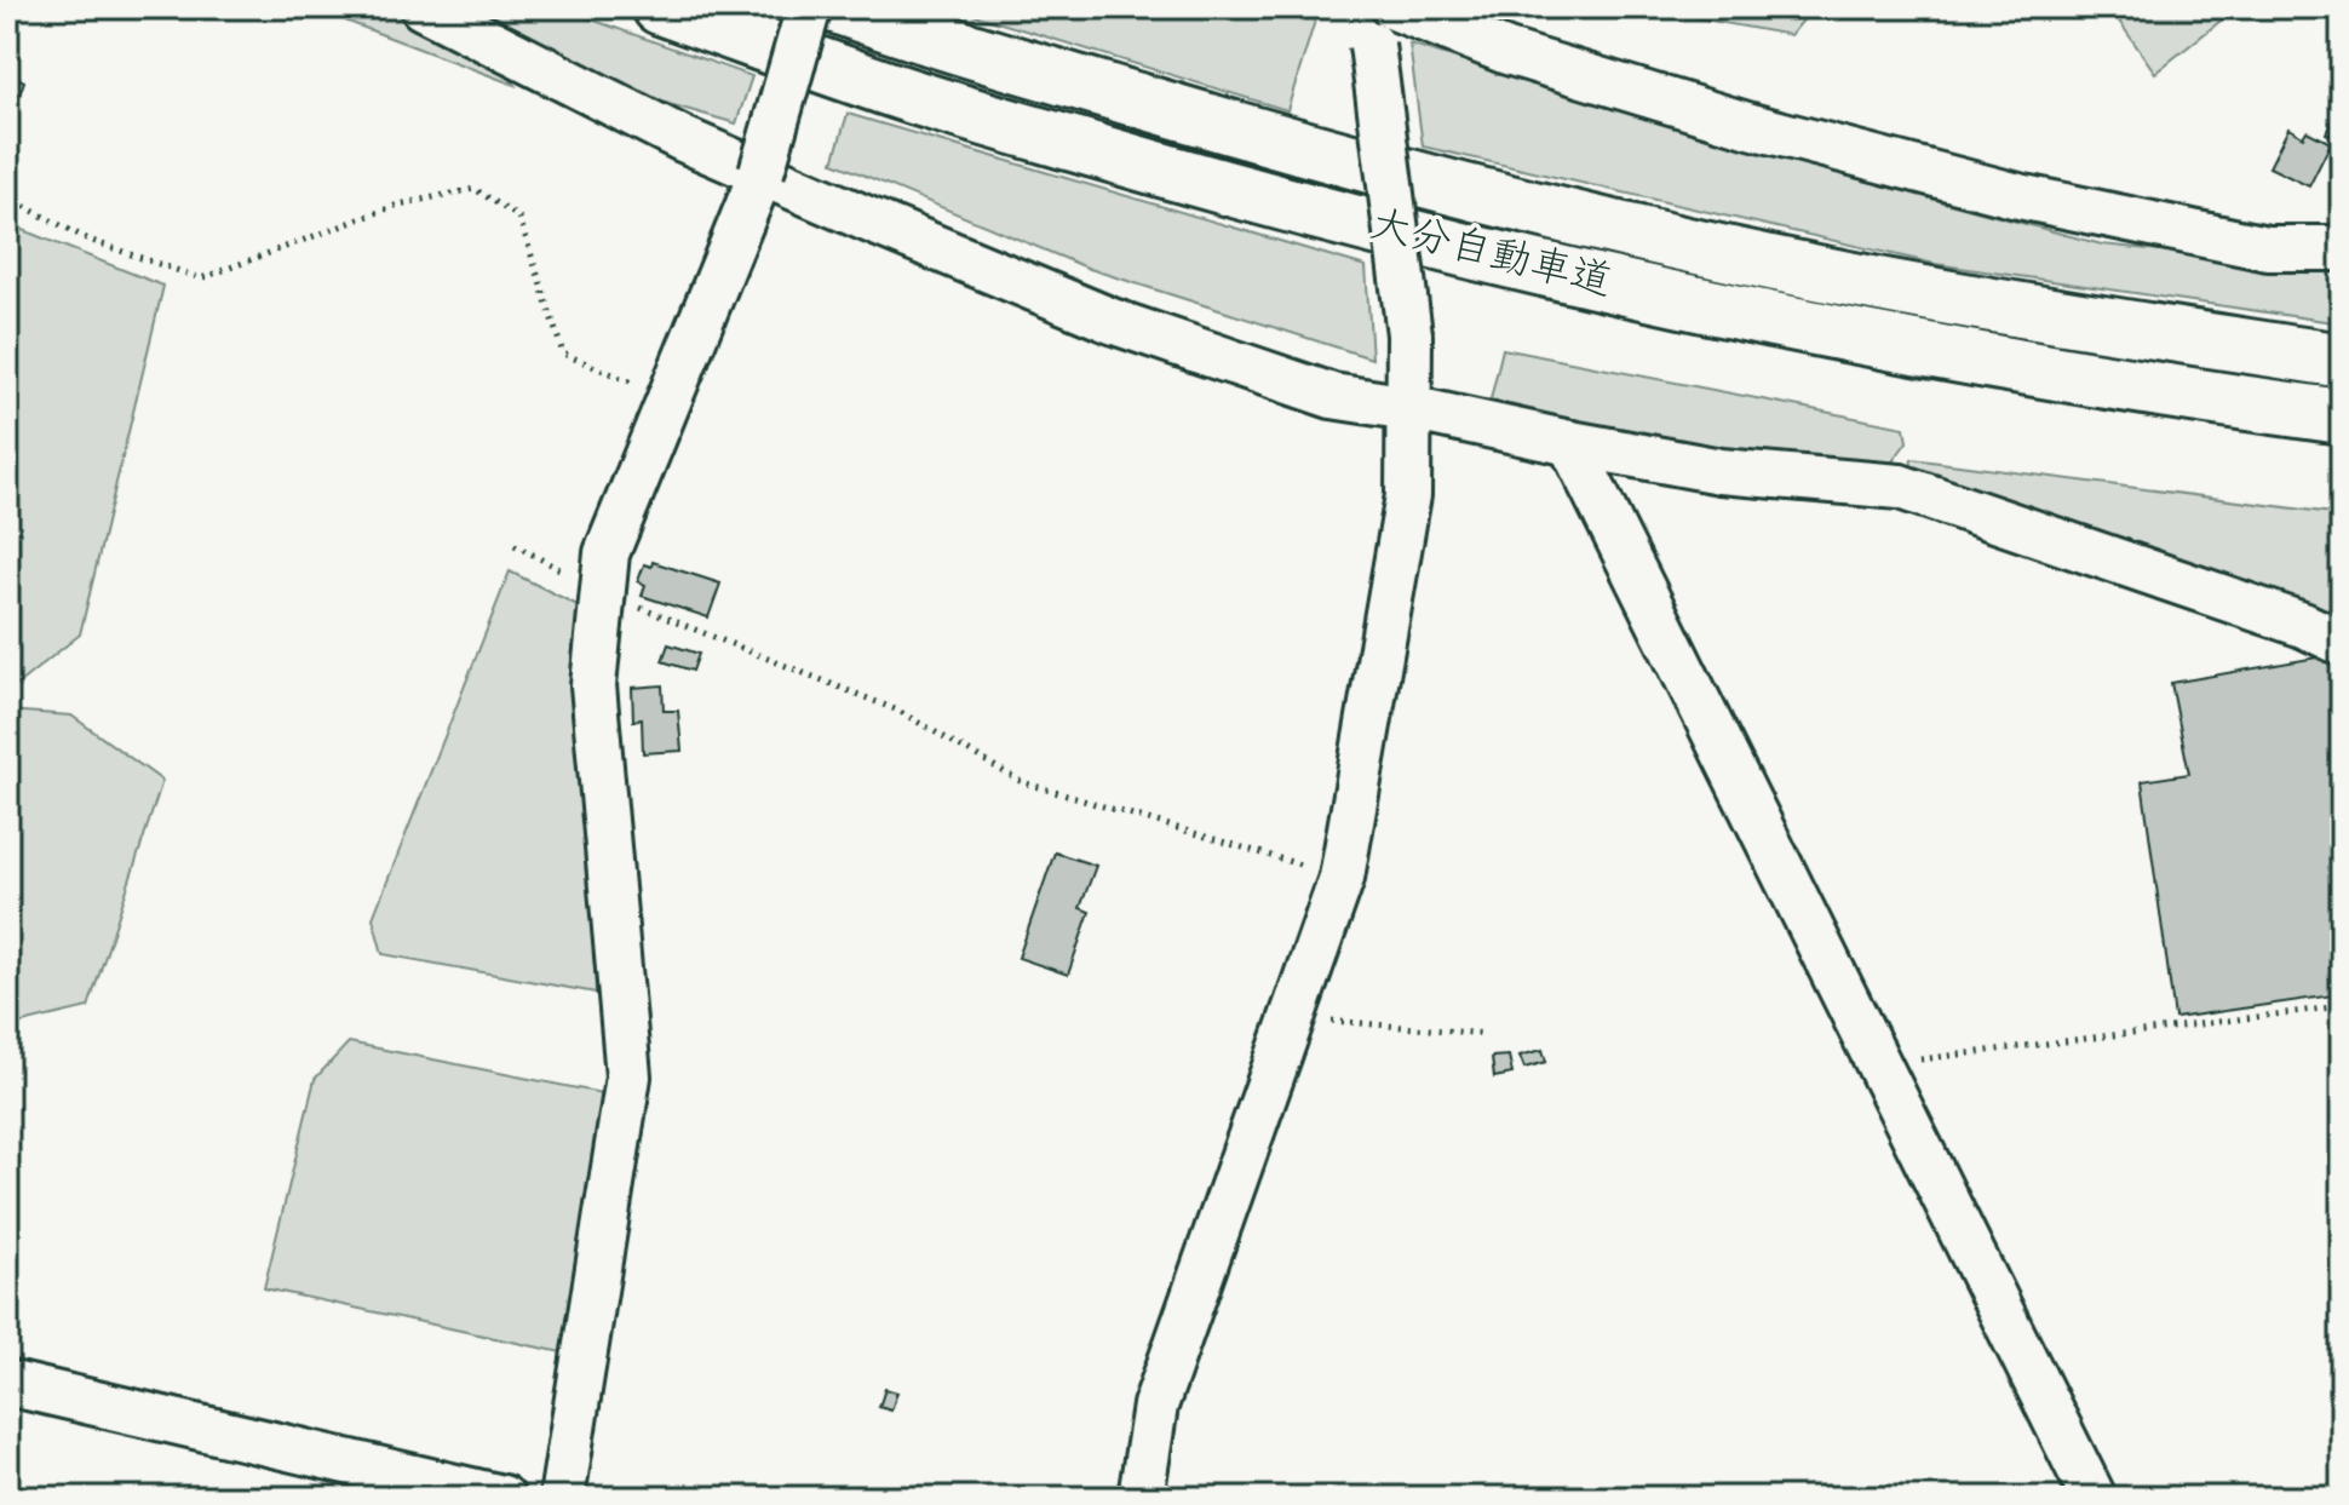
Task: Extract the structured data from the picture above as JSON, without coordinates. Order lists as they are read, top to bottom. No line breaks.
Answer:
{"streets":{"highway":["大分自動車道"]}}
